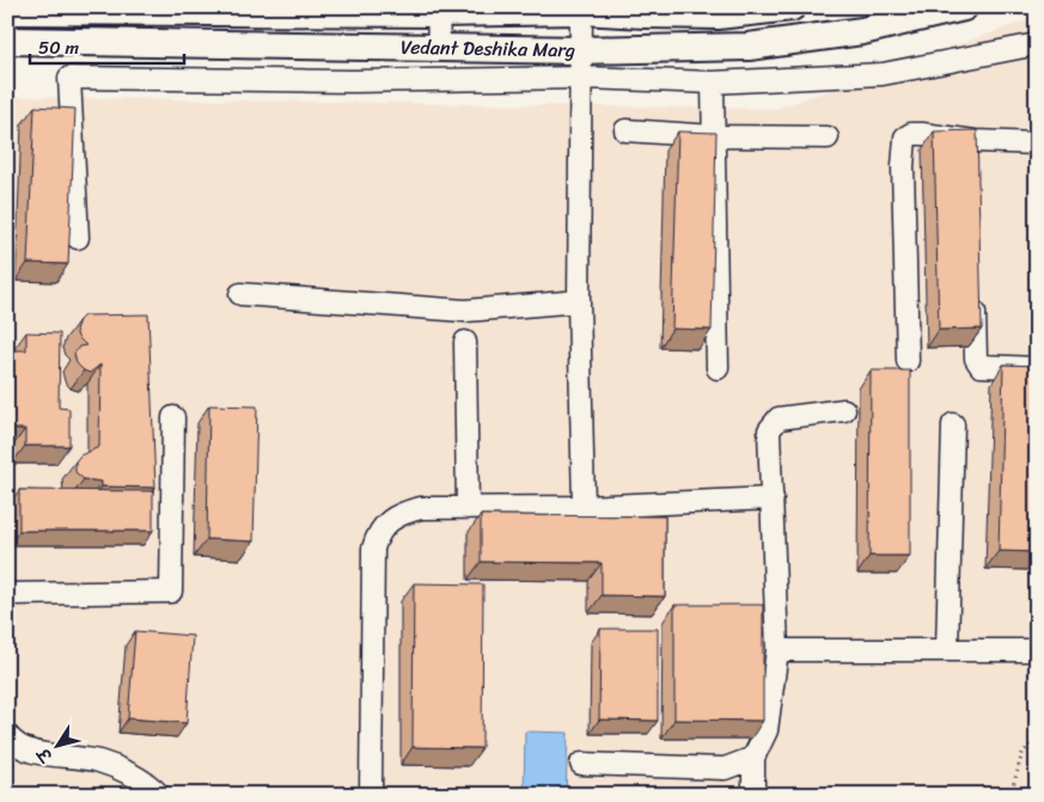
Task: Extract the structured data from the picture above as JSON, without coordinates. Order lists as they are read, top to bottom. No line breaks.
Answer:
{"streets":{"main road":["Vedant Deshika Marg"]},"scale_bar":"50 m","north":"bottom left"}
